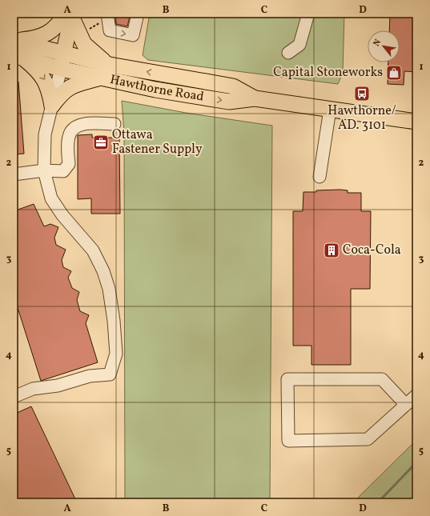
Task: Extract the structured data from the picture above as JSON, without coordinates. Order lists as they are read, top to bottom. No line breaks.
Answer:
{"streets":{"main road":["Hawthorne Road"]},"places":{"shop":["Capital Stoneworks"],"bus stop":["Hawthorne/ AD. 3101"],"office":["Ottawa Fastener Supply"],"building":["Coca-Cola"]},"north":"top left","grid":{"columns":["A","B","C","D"],"rows":["1","2","3","4","5"]}}
